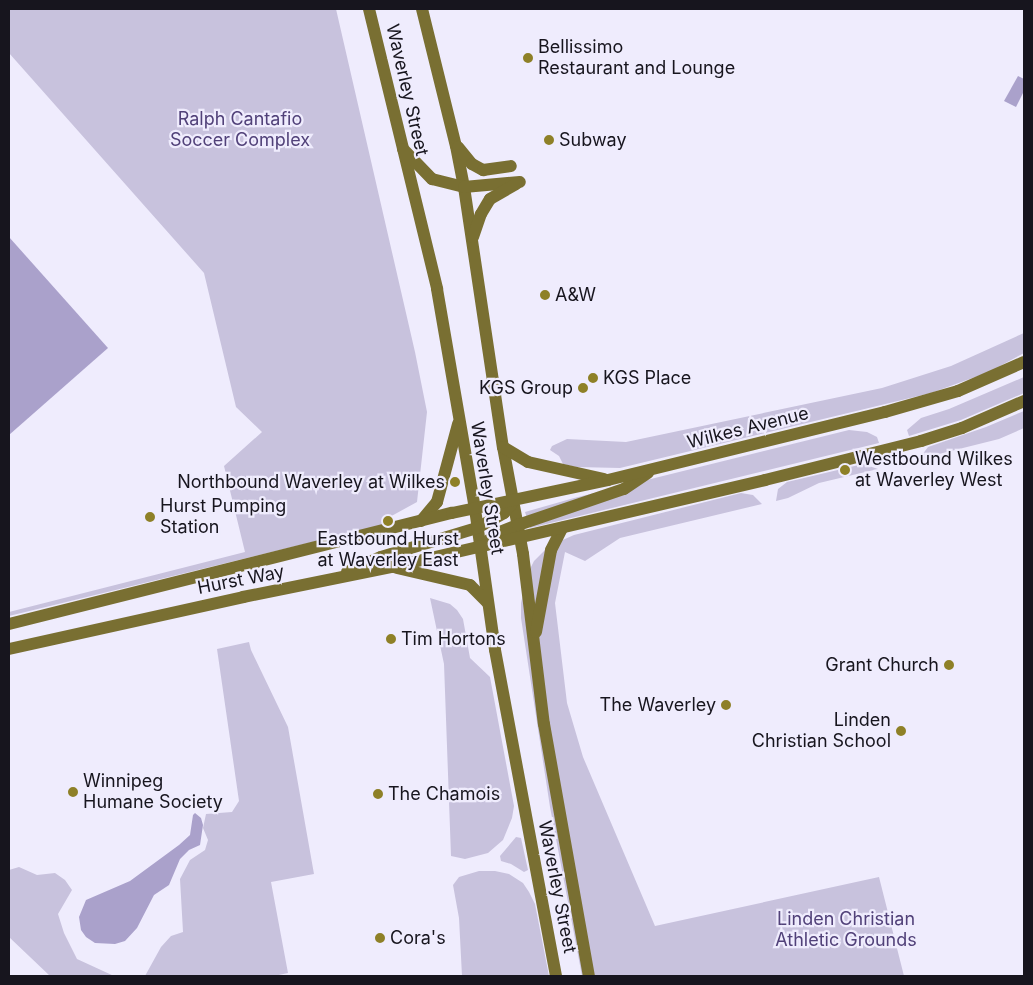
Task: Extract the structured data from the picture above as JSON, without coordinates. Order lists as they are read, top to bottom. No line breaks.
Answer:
{"streets":{"main road":["Waverley Street","Wilkes Avenue","Hurst Way"]},"crossings":[["Waverley Street","Wilkes Avenue"],["Waverley Street","Hurst Way"],["Wilkes Avenue","Hurst Way"]],"parks":["Ralph Cantafio Soccer Complex","Linden Christian Athletic Grounds"],"places":["Bellissimo Restaurant and Lounge","Subway","A&W","KGS Place","KGS Group","Westbound Wilkes at Waverley West","Northbound Waverley at Wilkes","Hurst Pumping Station","Eastbound Hurst at Waverley East","Tim Hortons","Grant Church","The Waverley","Linden Christian School","Winnipeg Humane Society","The Chamois","Cora's"]}
